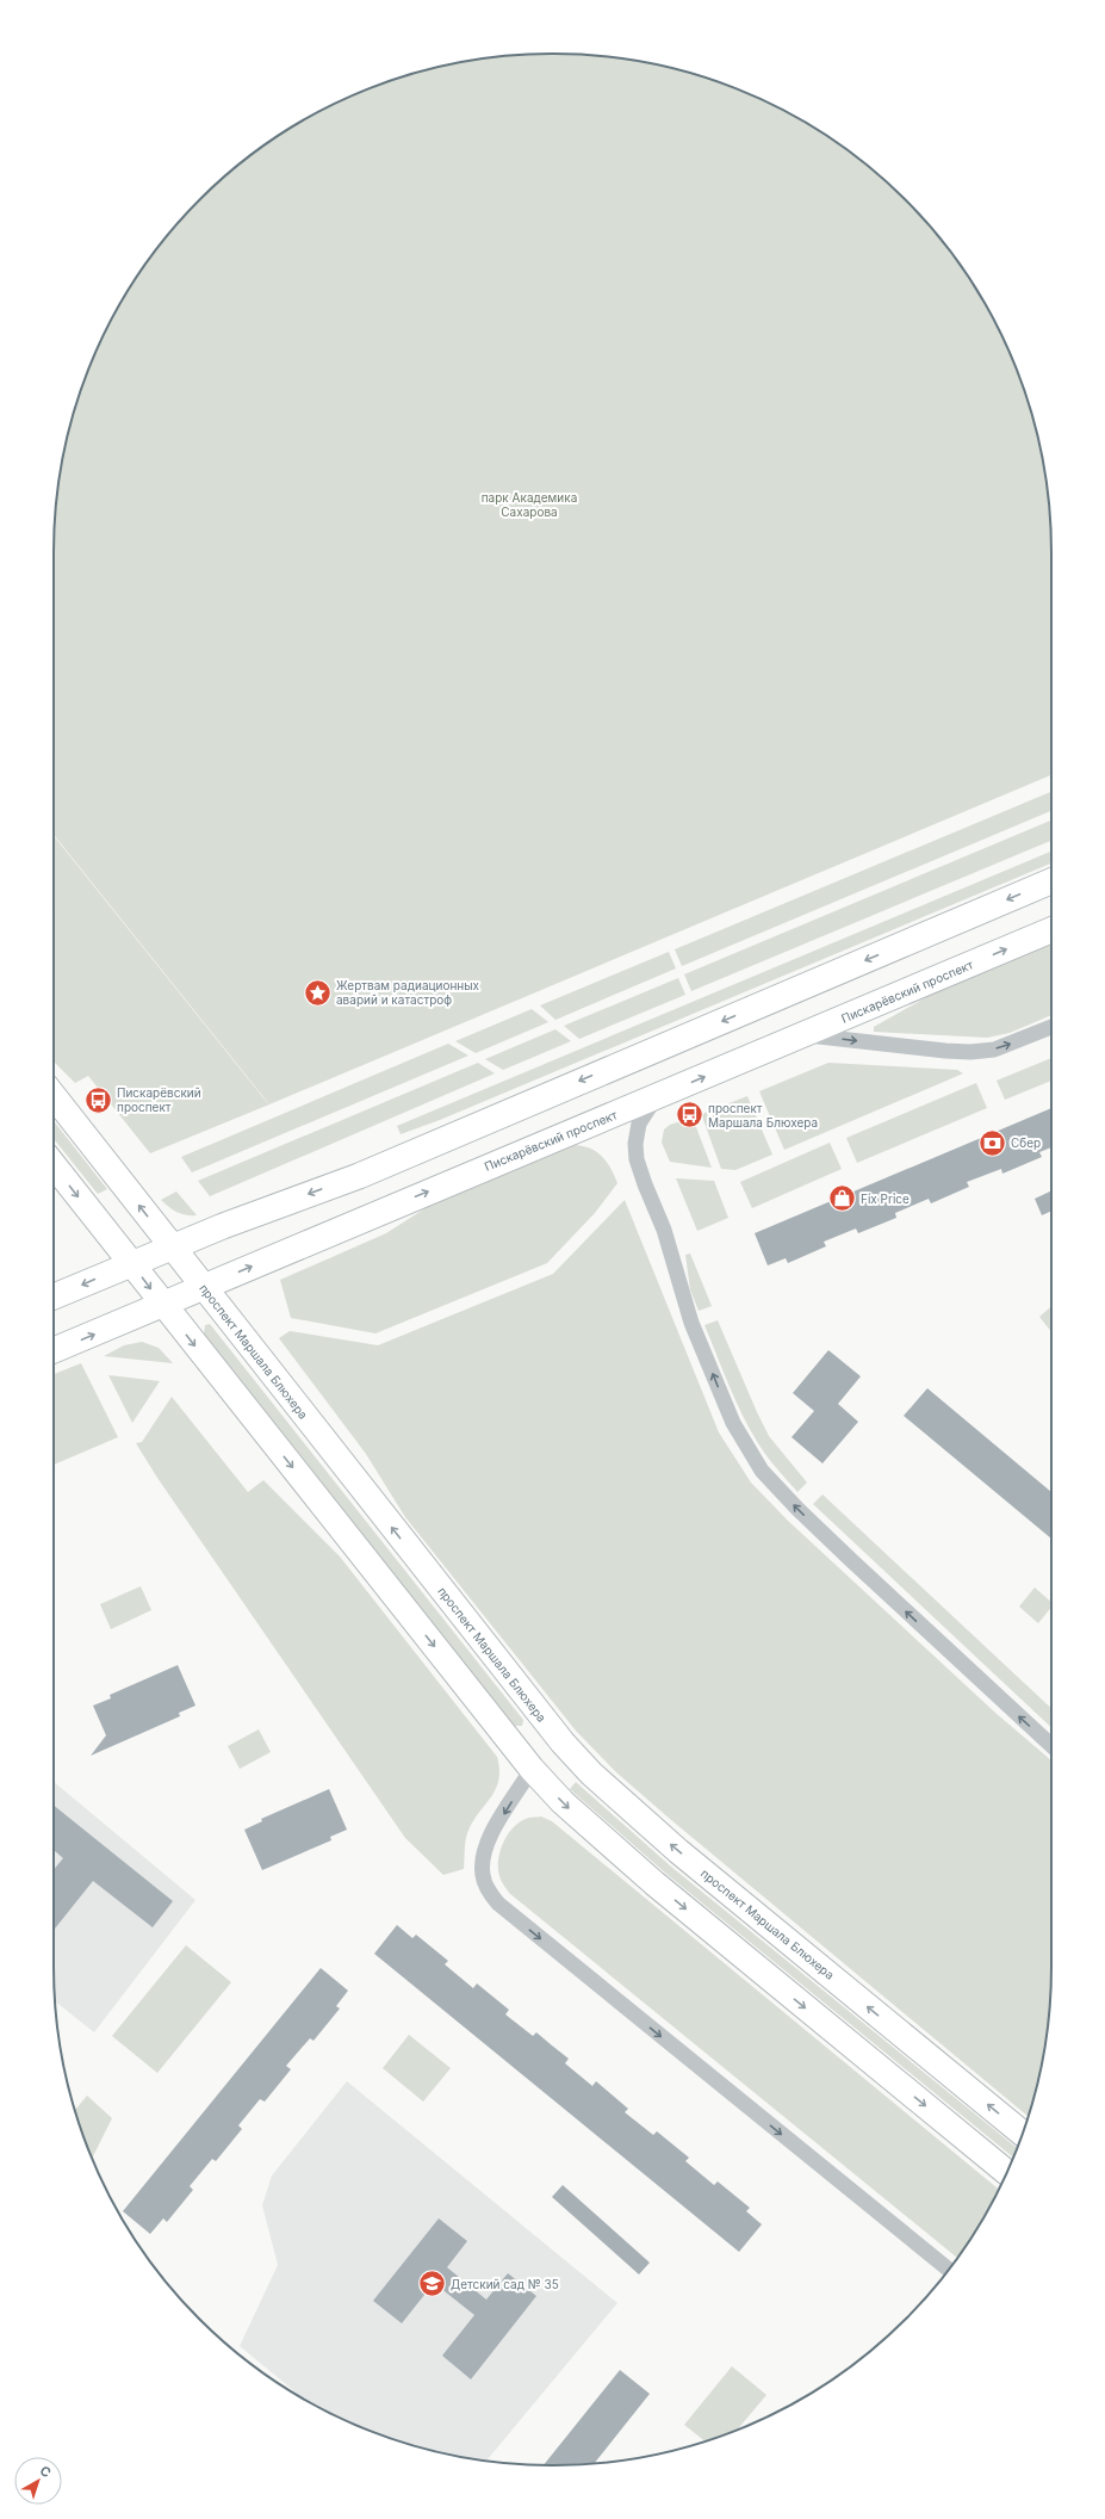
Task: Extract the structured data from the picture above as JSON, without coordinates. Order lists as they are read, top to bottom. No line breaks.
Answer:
{"streets":{"main road":["Пискарёвский проспект","проспект Маршала Блюхера"]},"crossings":[["Пискарёвский проспект","проспект Маршала Блюхера"]],"parks":["парк Академика Сахарова"],"places":{"place":["Жертвам радиационных аварий и катастроф"],"bus stop":["Пискарёвский проспект","проспект Маршала Блюхера"],"bank":["Сбер"],"shop":["Fix Price"],"school or university":["Детский сад № 35"]},"north":"top right"}
